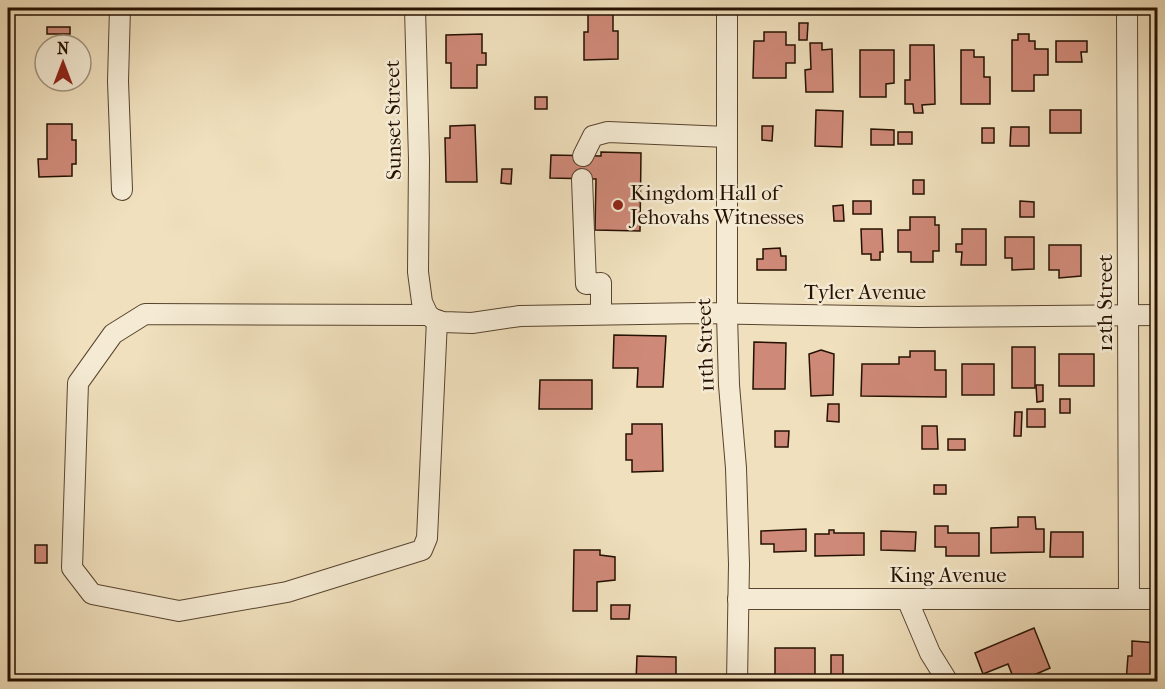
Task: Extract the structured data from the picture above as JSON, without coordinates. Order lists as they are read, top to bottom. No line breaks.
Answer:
{"streets":{"street":["Sunset Street","Tyler Avenue","12th Street","11th Street","King Avenue"]},"crossings":[["Sunset Street","Tyler Avenue"],["Tyler Avenue","12th Street"],["Tyler Avenue","11th Street"],["12th Street","King Avenue"],["11th Street","King Avenue"]],"places":["Kingdom Hall of Jehovahs Witnesses"],"north":"top"}
